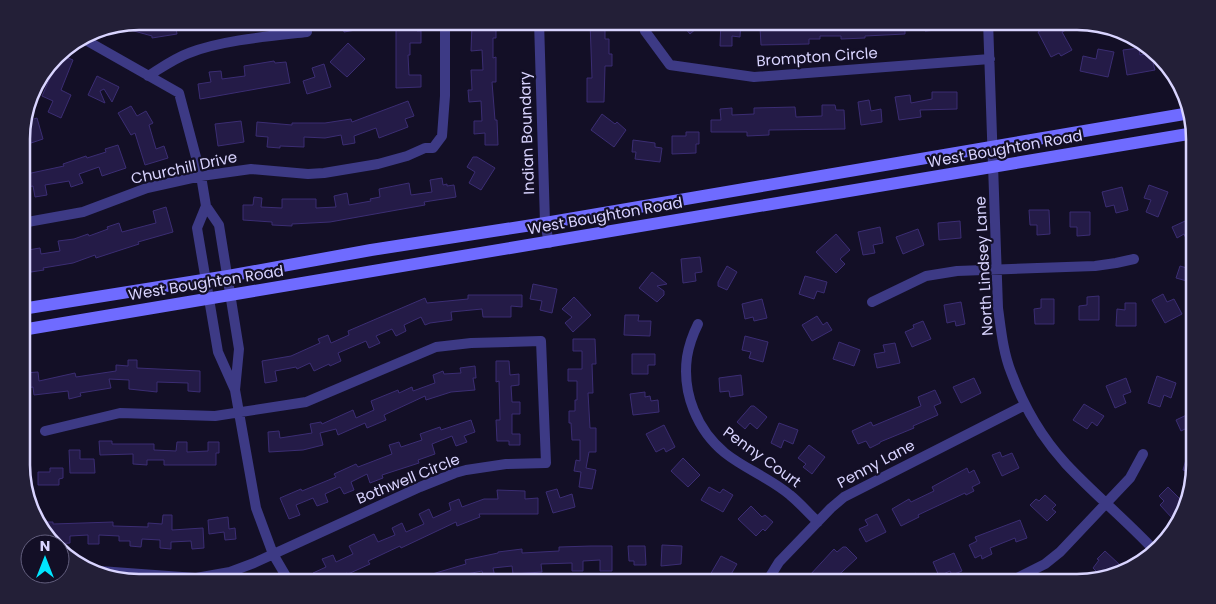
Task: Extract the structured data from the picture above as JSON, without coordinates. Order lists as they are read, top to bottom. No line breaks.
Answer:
{"streets":{"main road":["West Boughton Road"],"street":["Brompton Circle","Indian Boundary","Churchill Drive","North Lindsey Lane","Penny Court","Penny Lane","Bothwell Circle"]},"crossings":[["Indian Boundary","West Boughton Road"],["West Boughton Road","North Lindsey Lane"],["North Lindsey Lane","Penny Lane"],["Penny Court","Penny Lane"]],"north":"top"}
